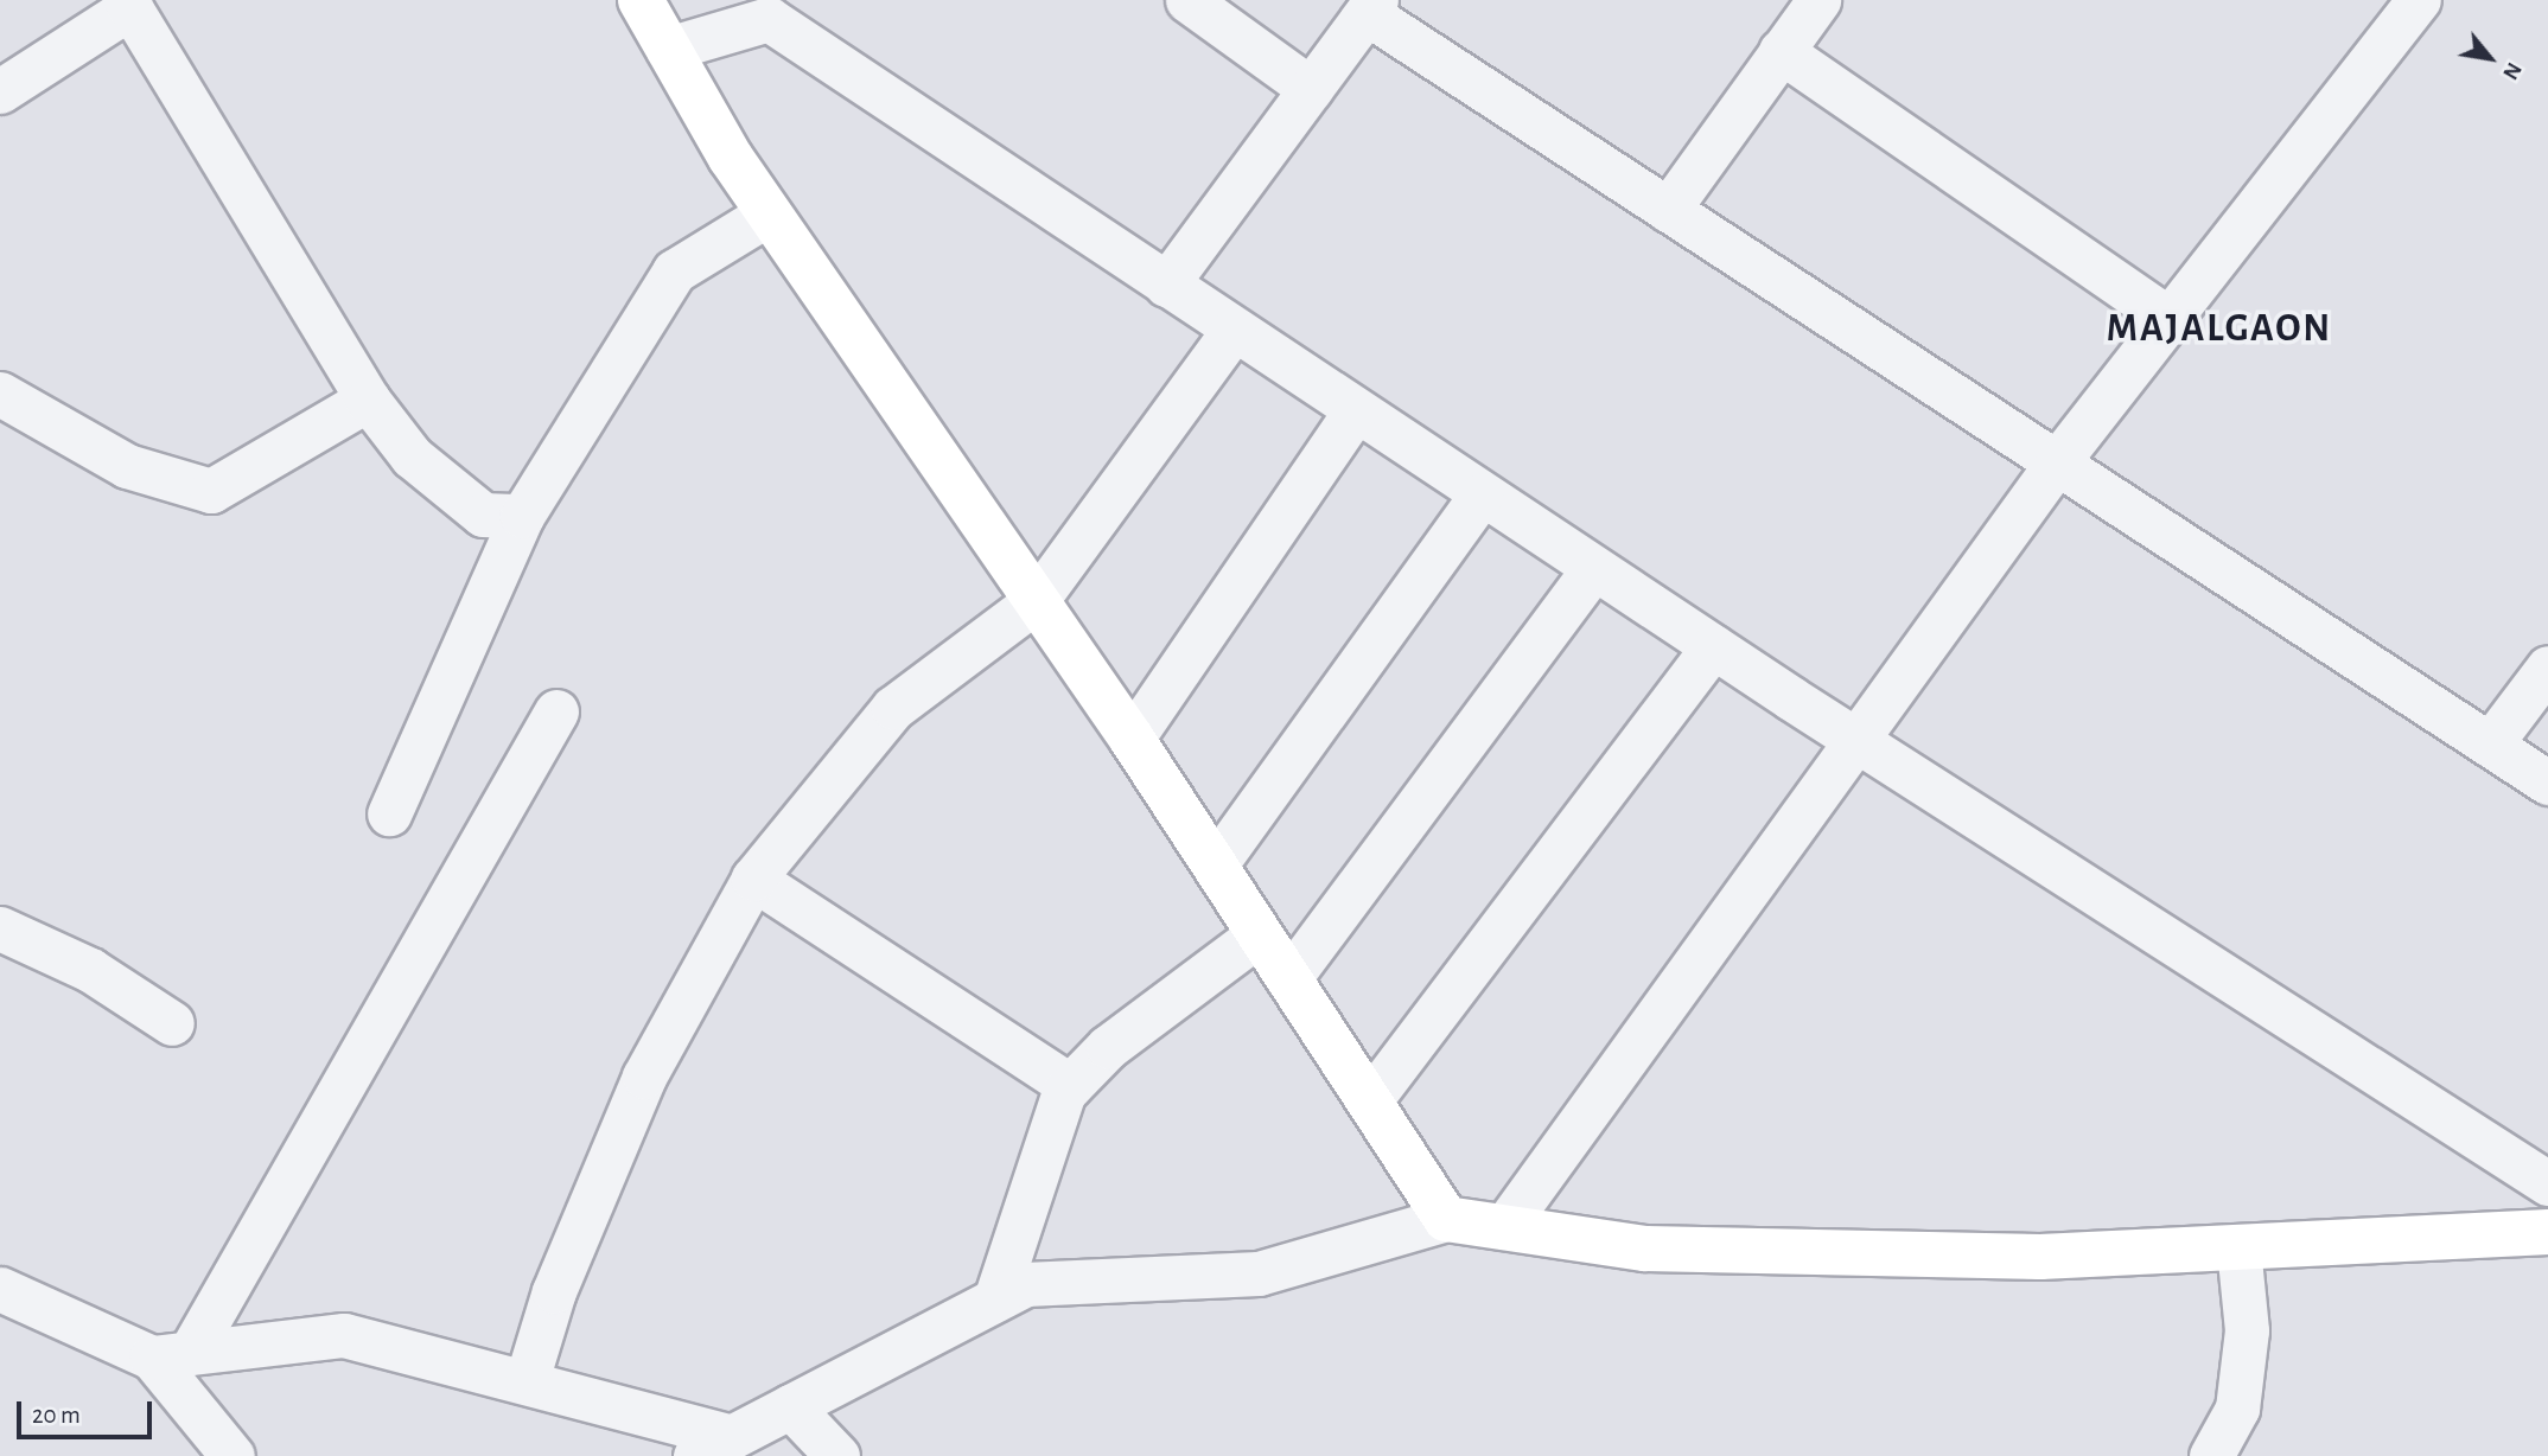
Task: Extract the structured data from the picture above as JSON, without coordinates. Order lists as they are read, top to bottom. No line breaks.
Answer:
{"districts":["MAJALGAON"],"scale_bar":"20 m","north":"bottom right"}
